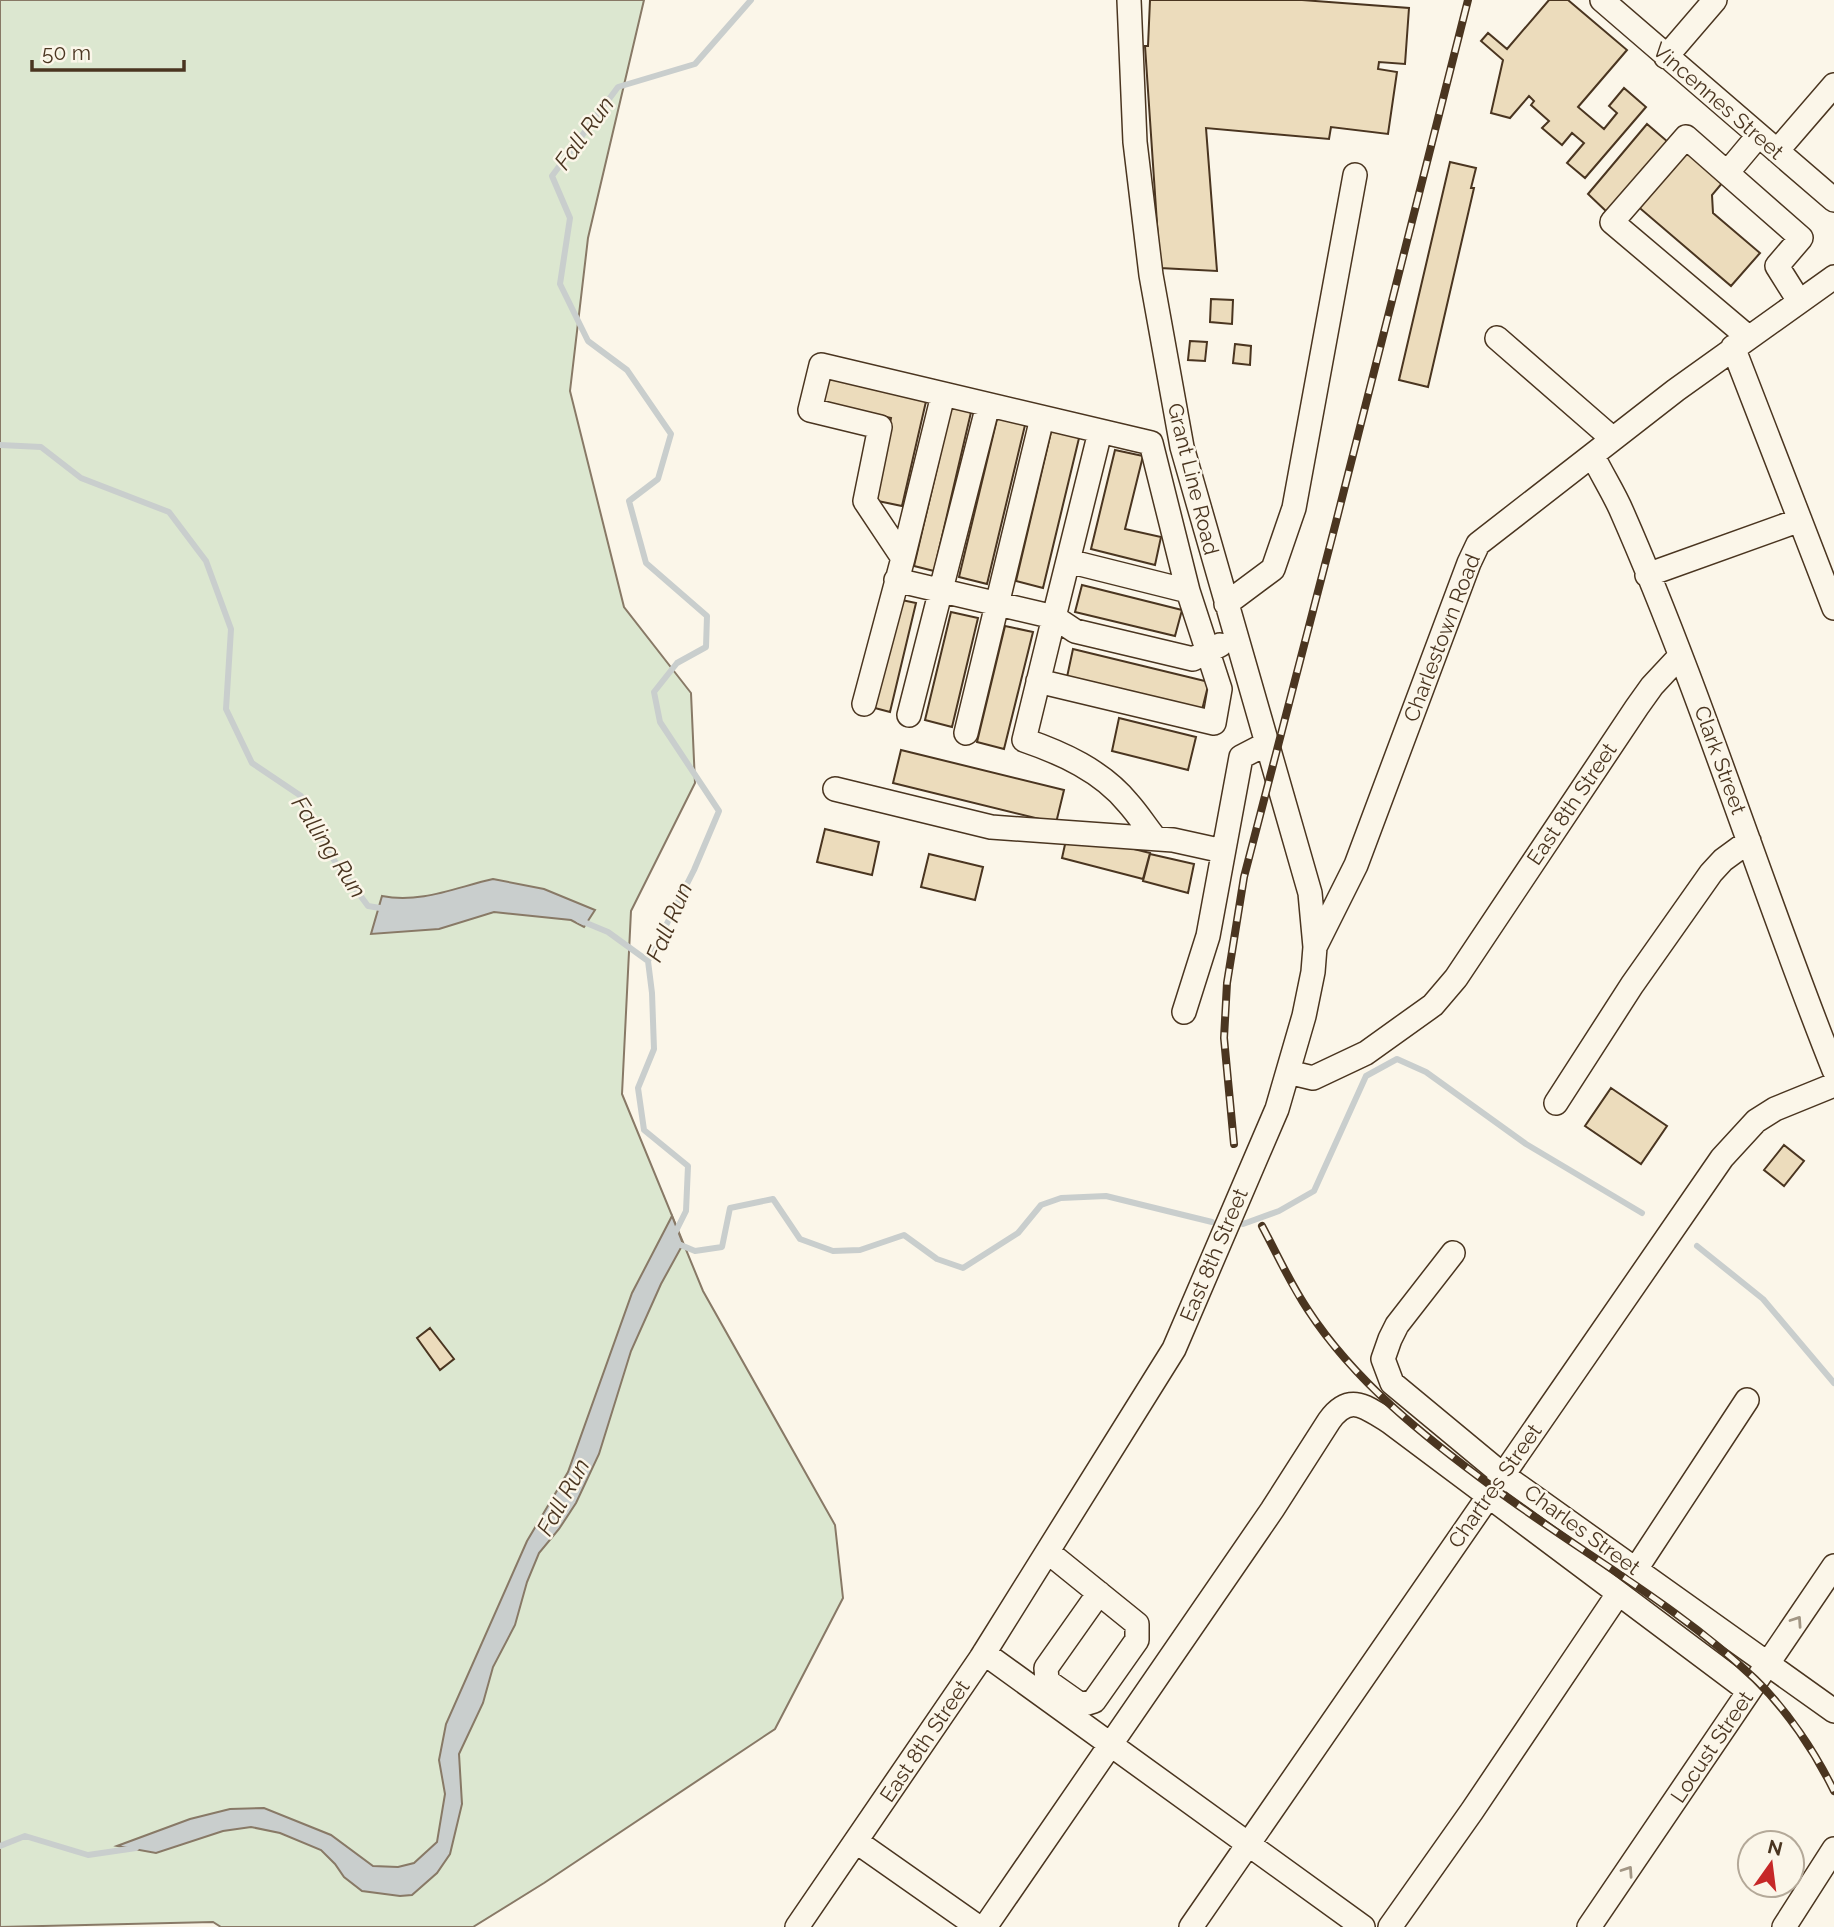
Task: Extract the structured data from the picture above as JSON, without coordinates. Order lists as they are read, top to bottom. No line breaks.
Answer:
{"streets":{"street":["Vincennes Street","Grant Line Road","Charlestown Road","Clark Street","East 8th Street","Chartres Street","Charles Street","Locust Street"]},"crossings":[["Grant Line Road","Charlestown Road"],["Charlestown Road","Clark Street"],["Charlestown Road","East 8th Street"],["Clark Street","East 8th Street"],["Chartres Street","Charles Street"],["Charles Street","Locust Street"]],"water":["Fall Run","Falling Run"],"scale_bar":"50 m","north":"top"}
